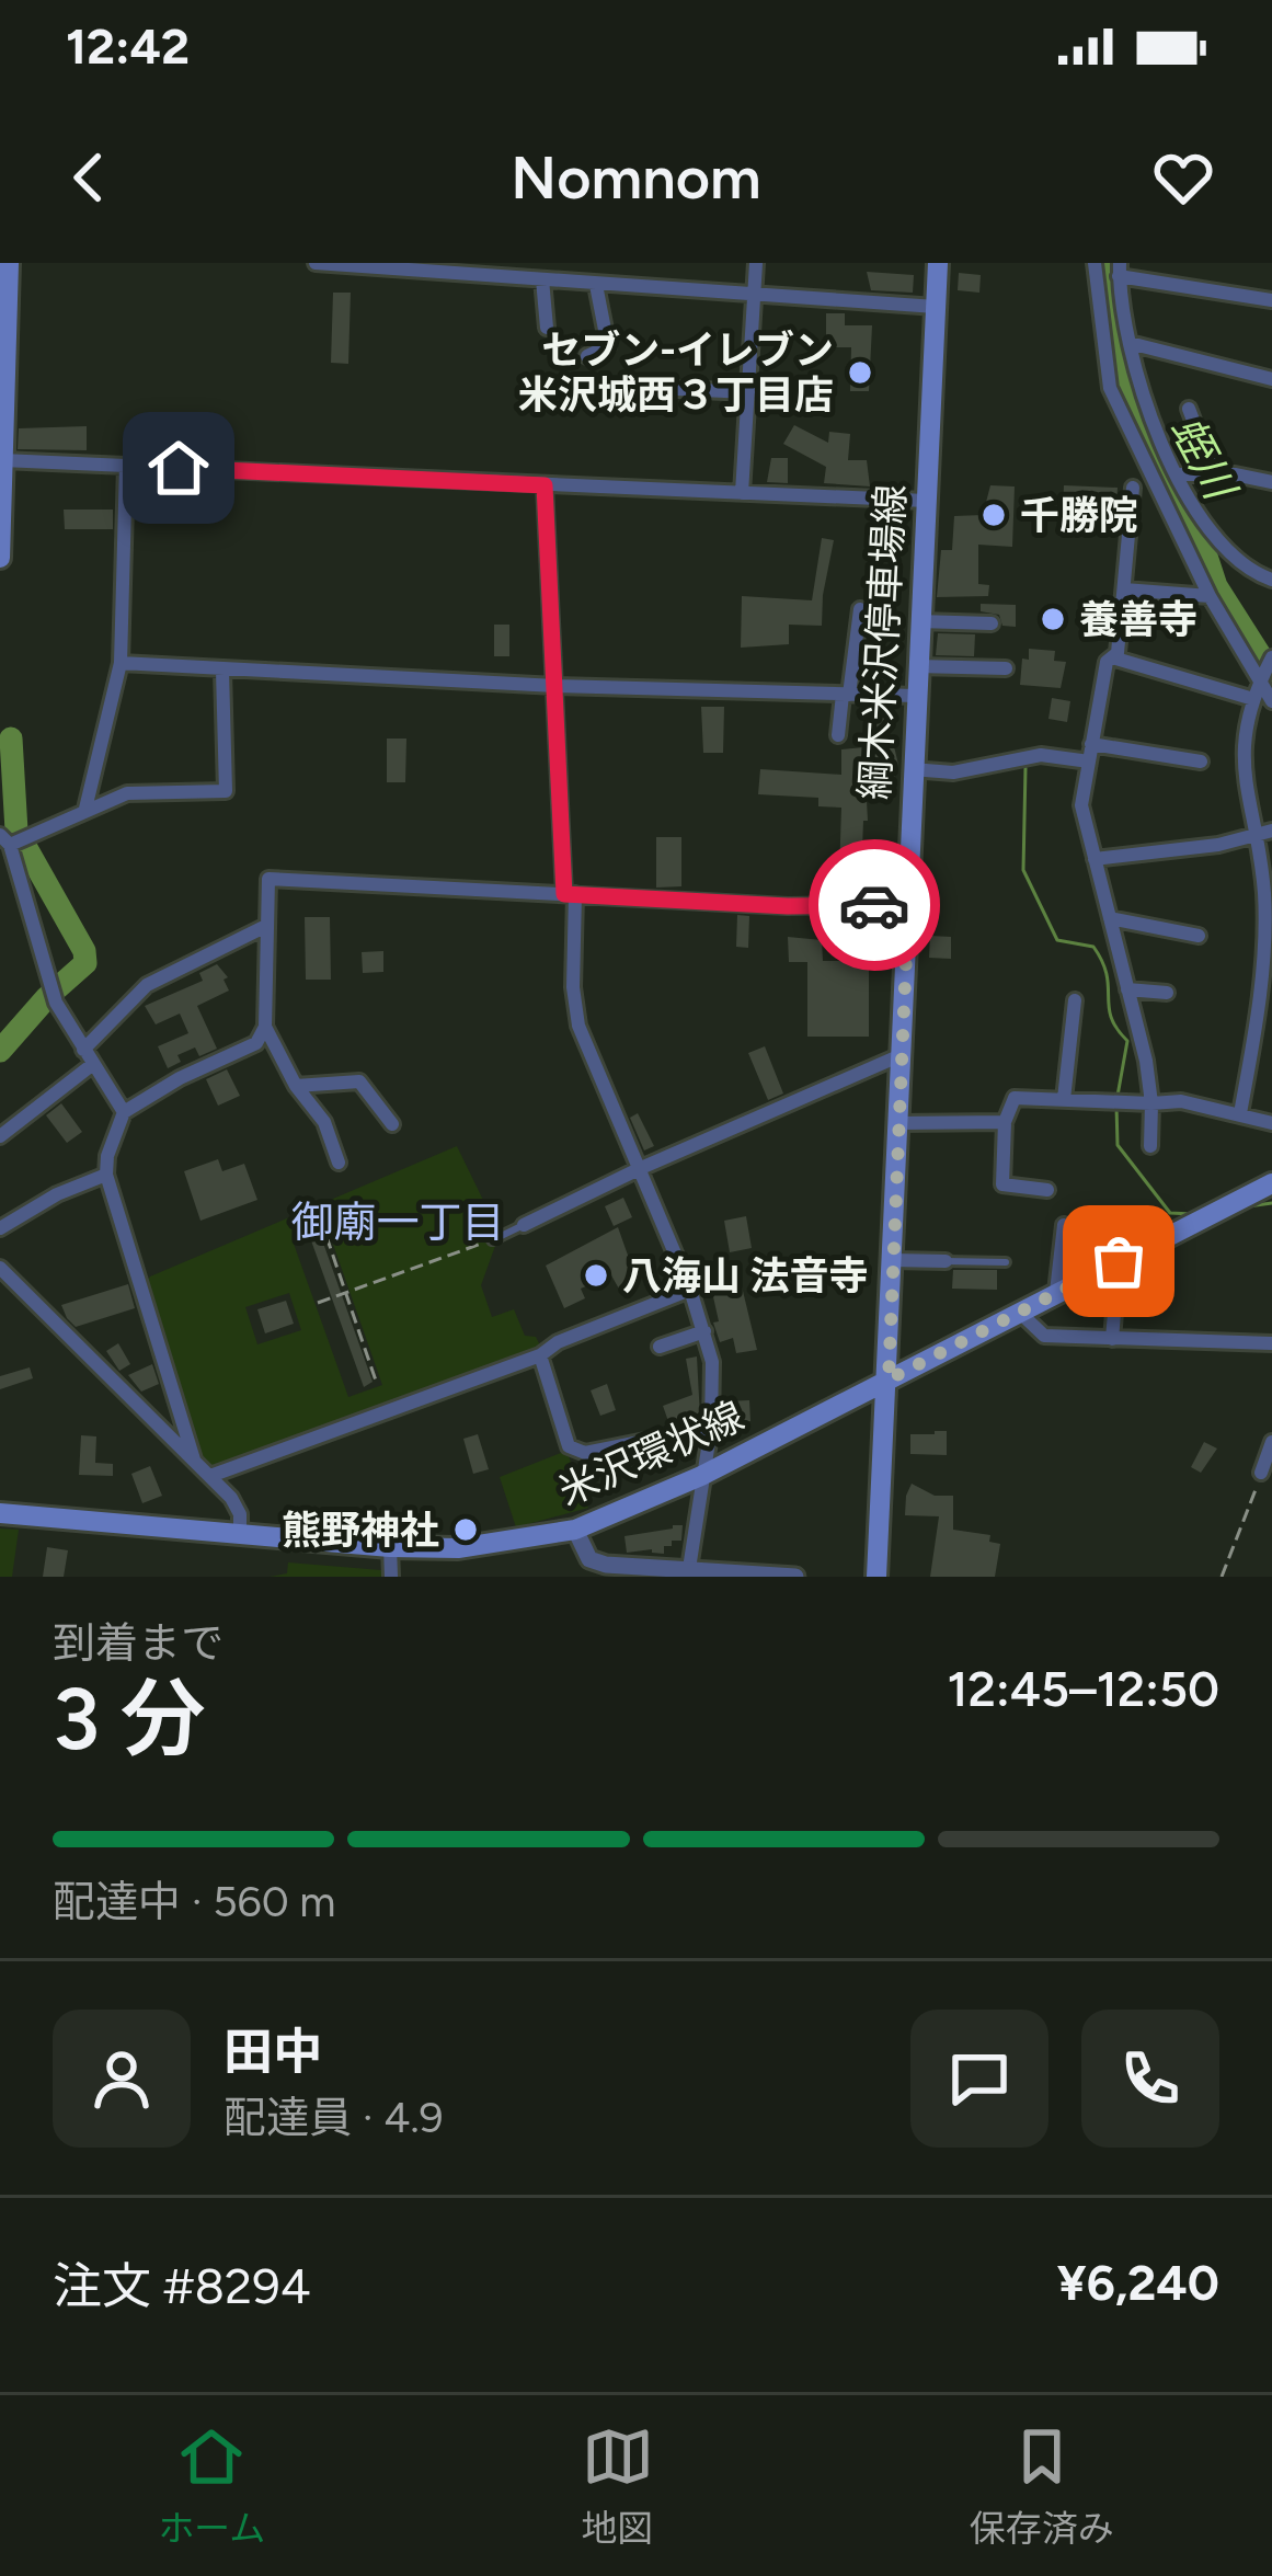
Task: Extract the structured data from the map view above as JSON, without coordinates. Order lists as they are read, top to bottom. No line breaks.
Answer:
{"streets":{"main road":["綱木米沢停車場線","米沢環状線"]},"crossings":[["綱木米沢停車場線","米沢環状線"]],"districts":["御廟一丁目"],"water":["蛭川"],"places":["セブン-イレブン 米沢城西３丁目店","千勝院","養善寺","八海山 法音寺","熊野神社"],"page":{"status":"12:42","header":"Nomnom","heading":["3 分","到着まで","12:45–12:50"],"panel":["田中","配達員 · 4.9","注文 #8294","¥6,240"],"bar":"配達中 · 560 m","tabs":["ホーム","地図","保存済み"]}}
